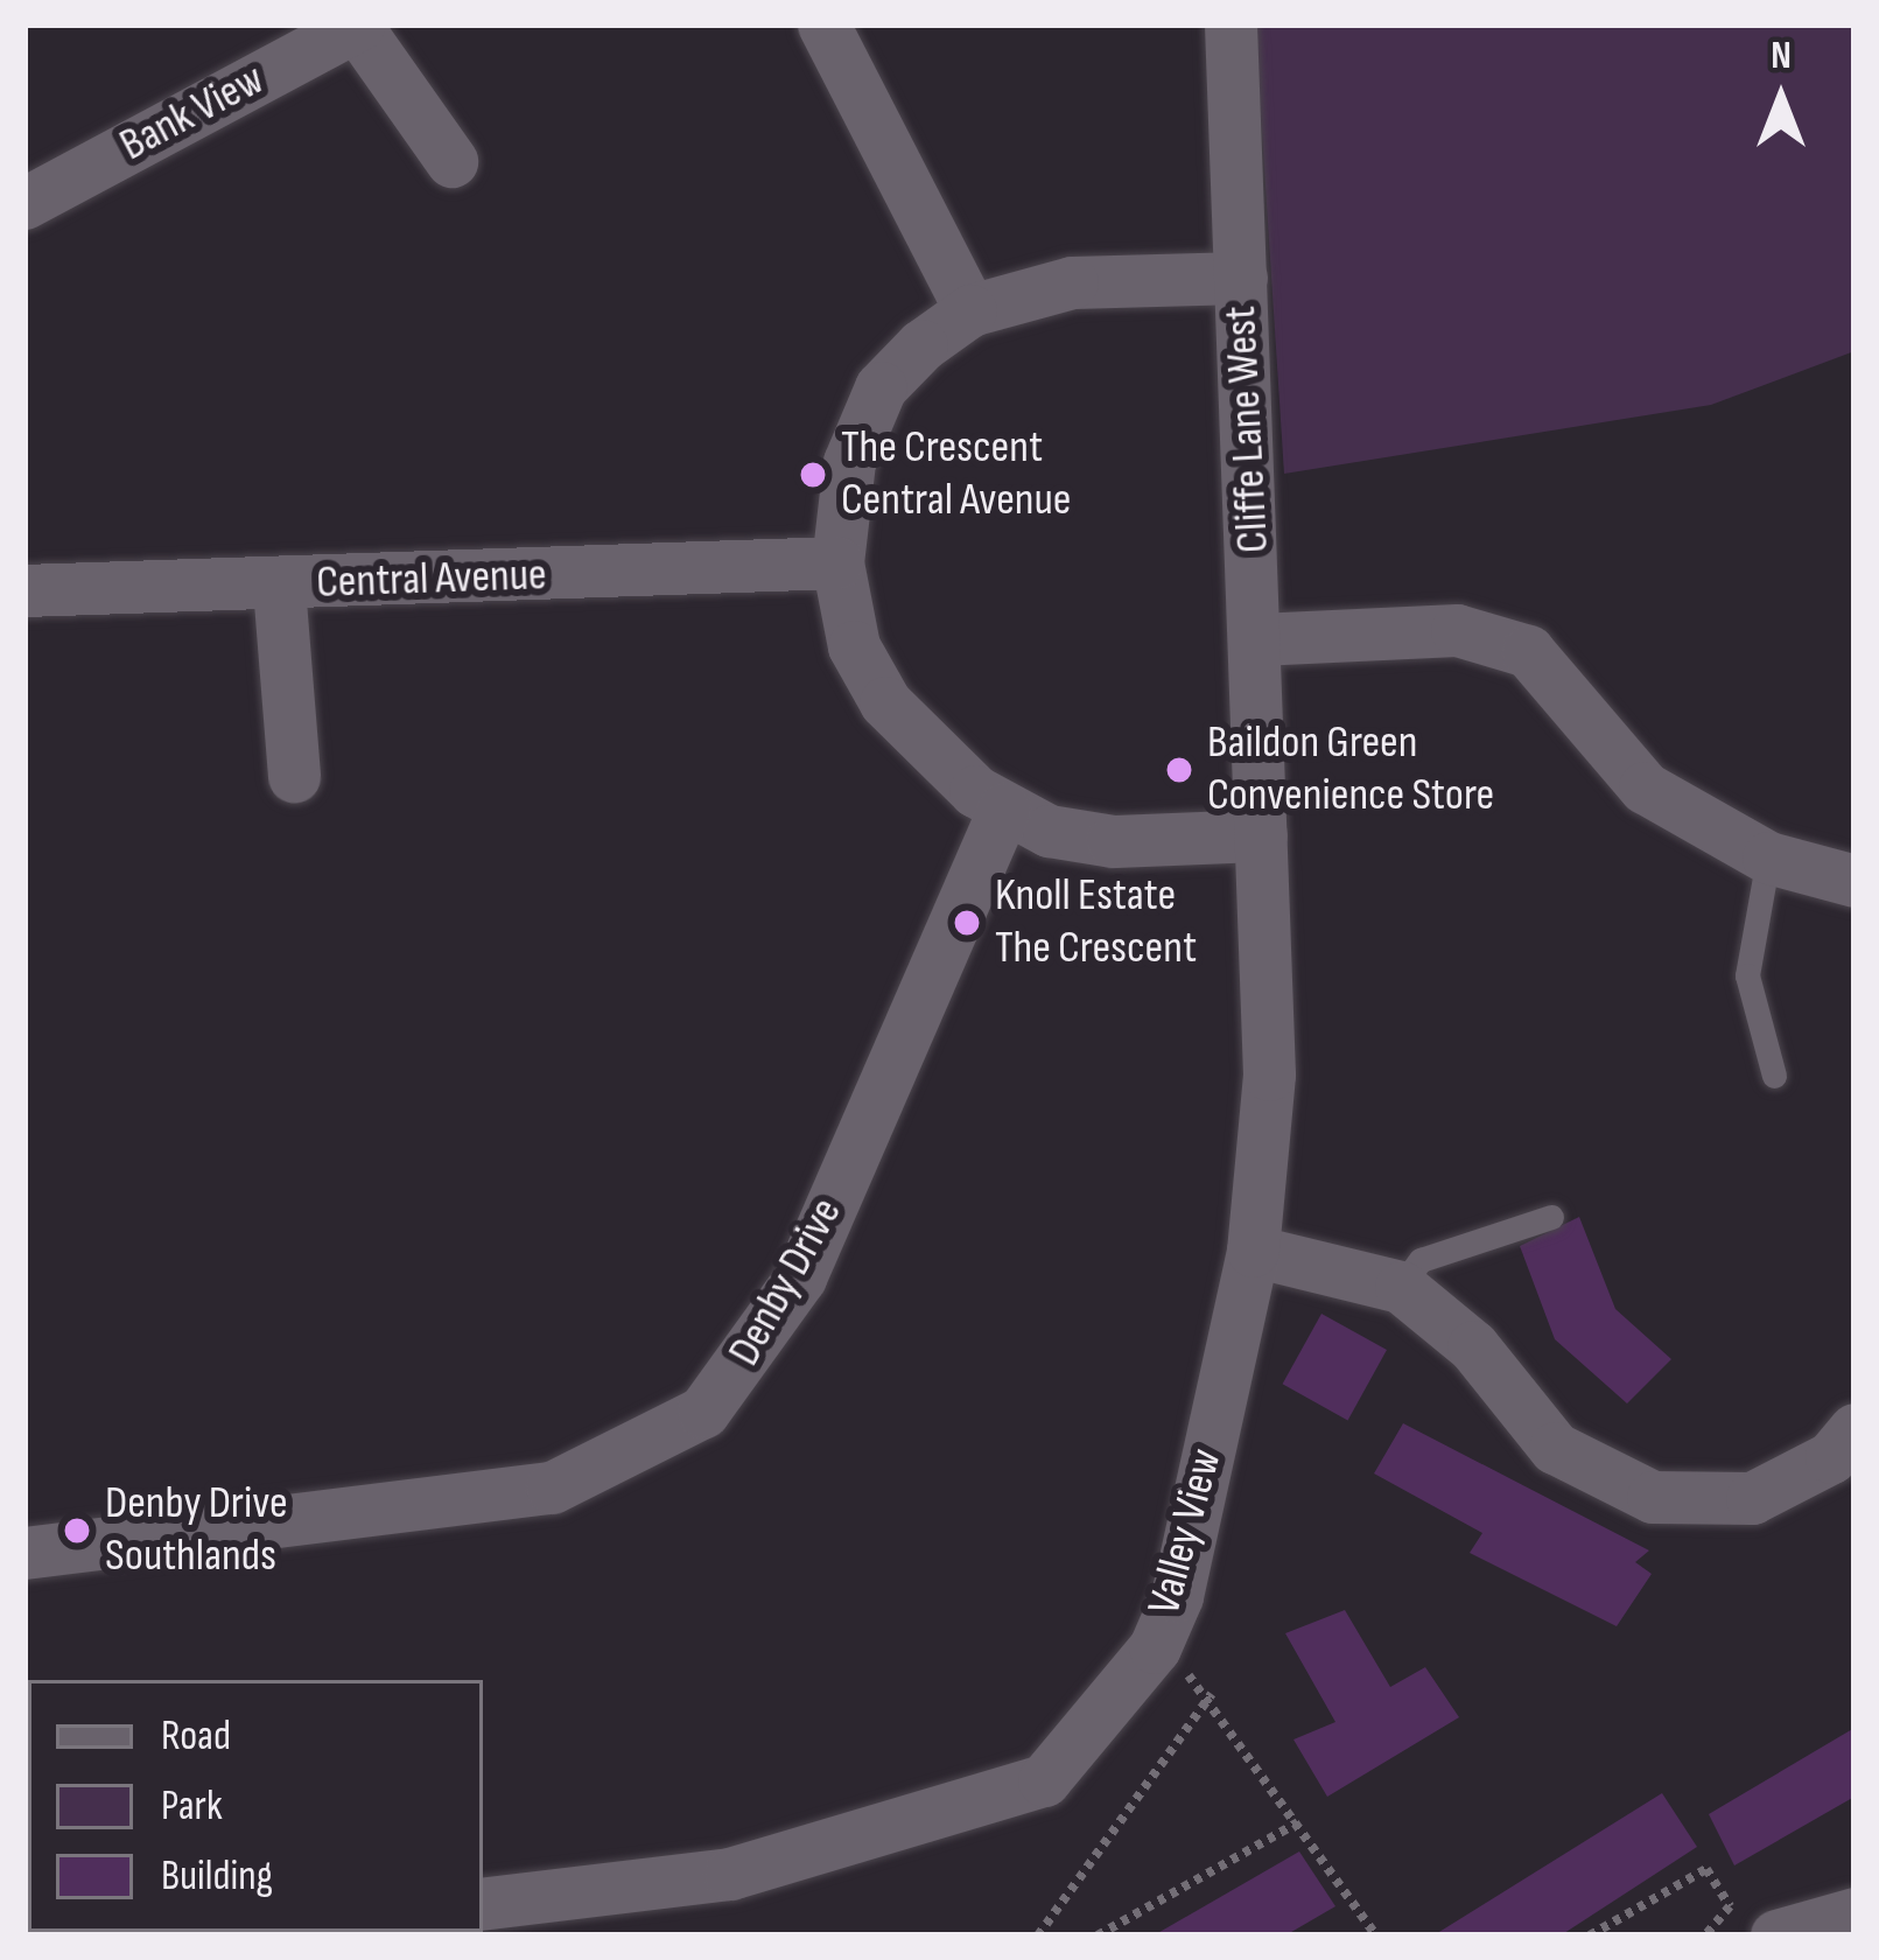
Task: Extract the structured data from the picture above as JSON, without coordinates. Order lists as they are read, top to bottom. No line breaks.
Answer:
{"streets":{"street":["Bank View","Cliffe Lane West","Central Avenue","Denby Drive","Valley View"]},"crossings":[["Cliffe Lane West","Valley View"]],"places":["The Crescent Central Avenue","Baildon Green Convenience Store","Knoll Estate The Crescent","Denby Drive Southlands"],"legend":["Road","Park","Building"],"north":"top"}
